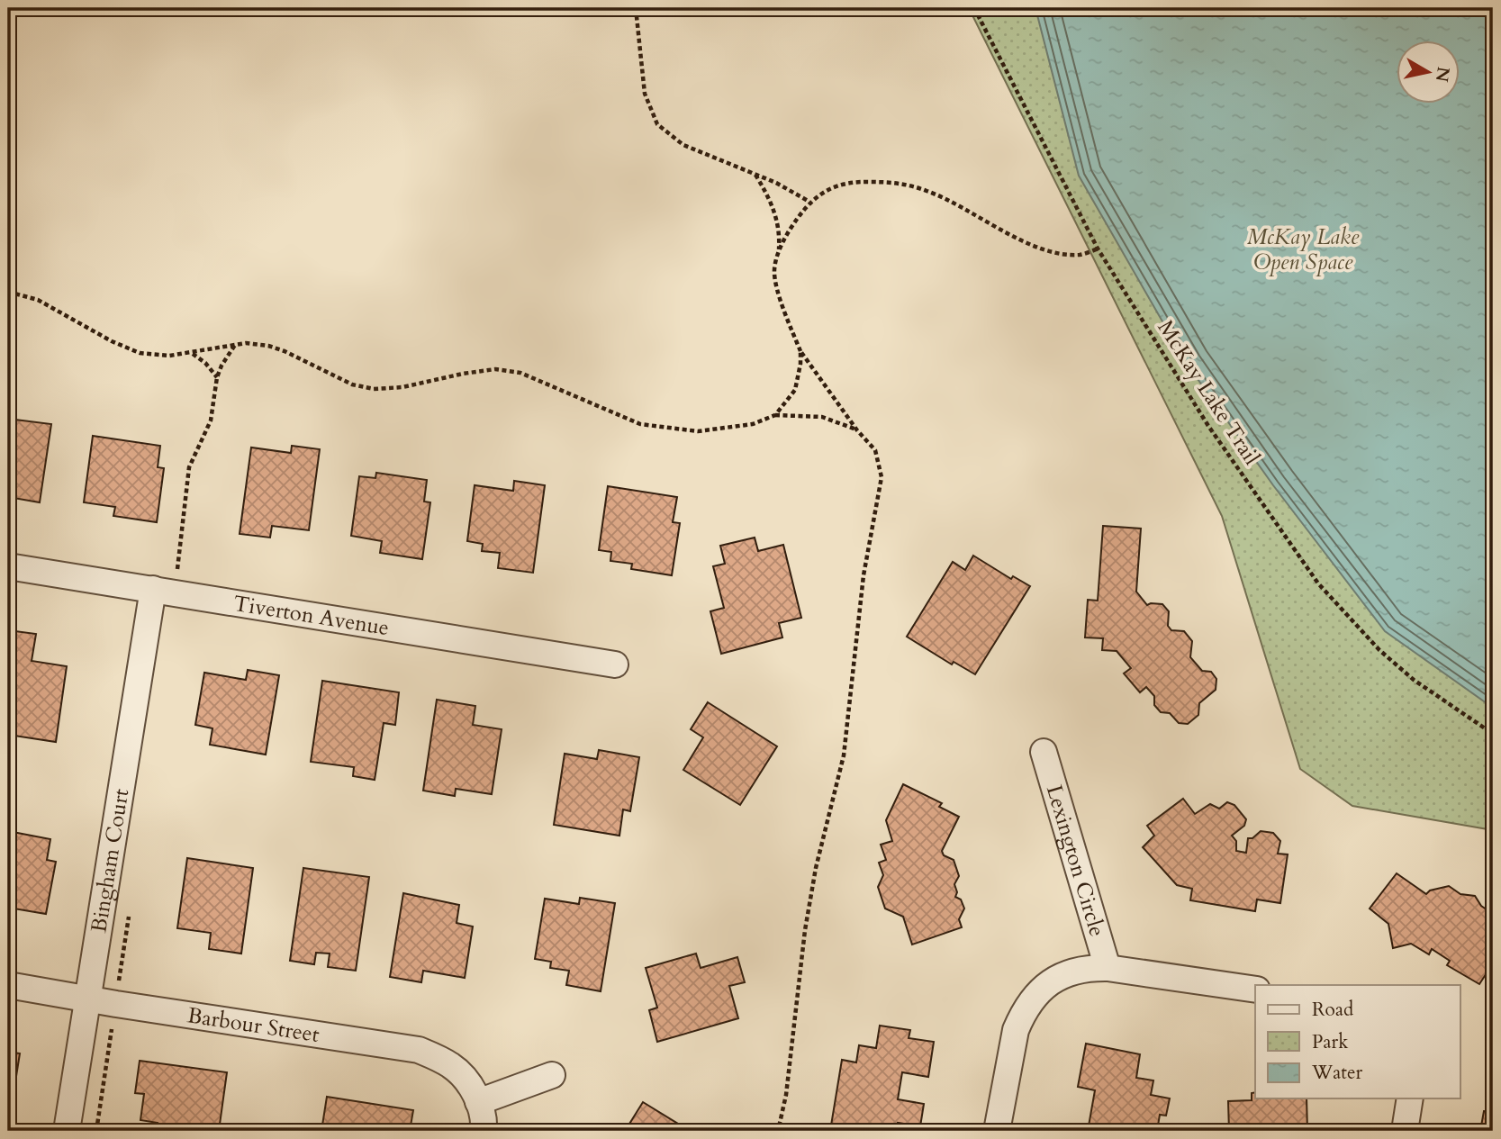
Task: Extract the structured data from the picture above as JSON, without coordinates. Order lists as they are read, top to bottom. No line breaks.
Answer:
{"streets":{"street":["Tiverton Avenue","Bingham Court","Lexington Circle","Barbour Street"],"path":["McKay Lake Trail"]},"crossings":[["Tiverton Avenue","Bingham Court"],["Bingham Court","Barbour Street"]],"parks":["McKay Lake Open Space"],"legend":["Road","Park","Water"],"north":"right"}
